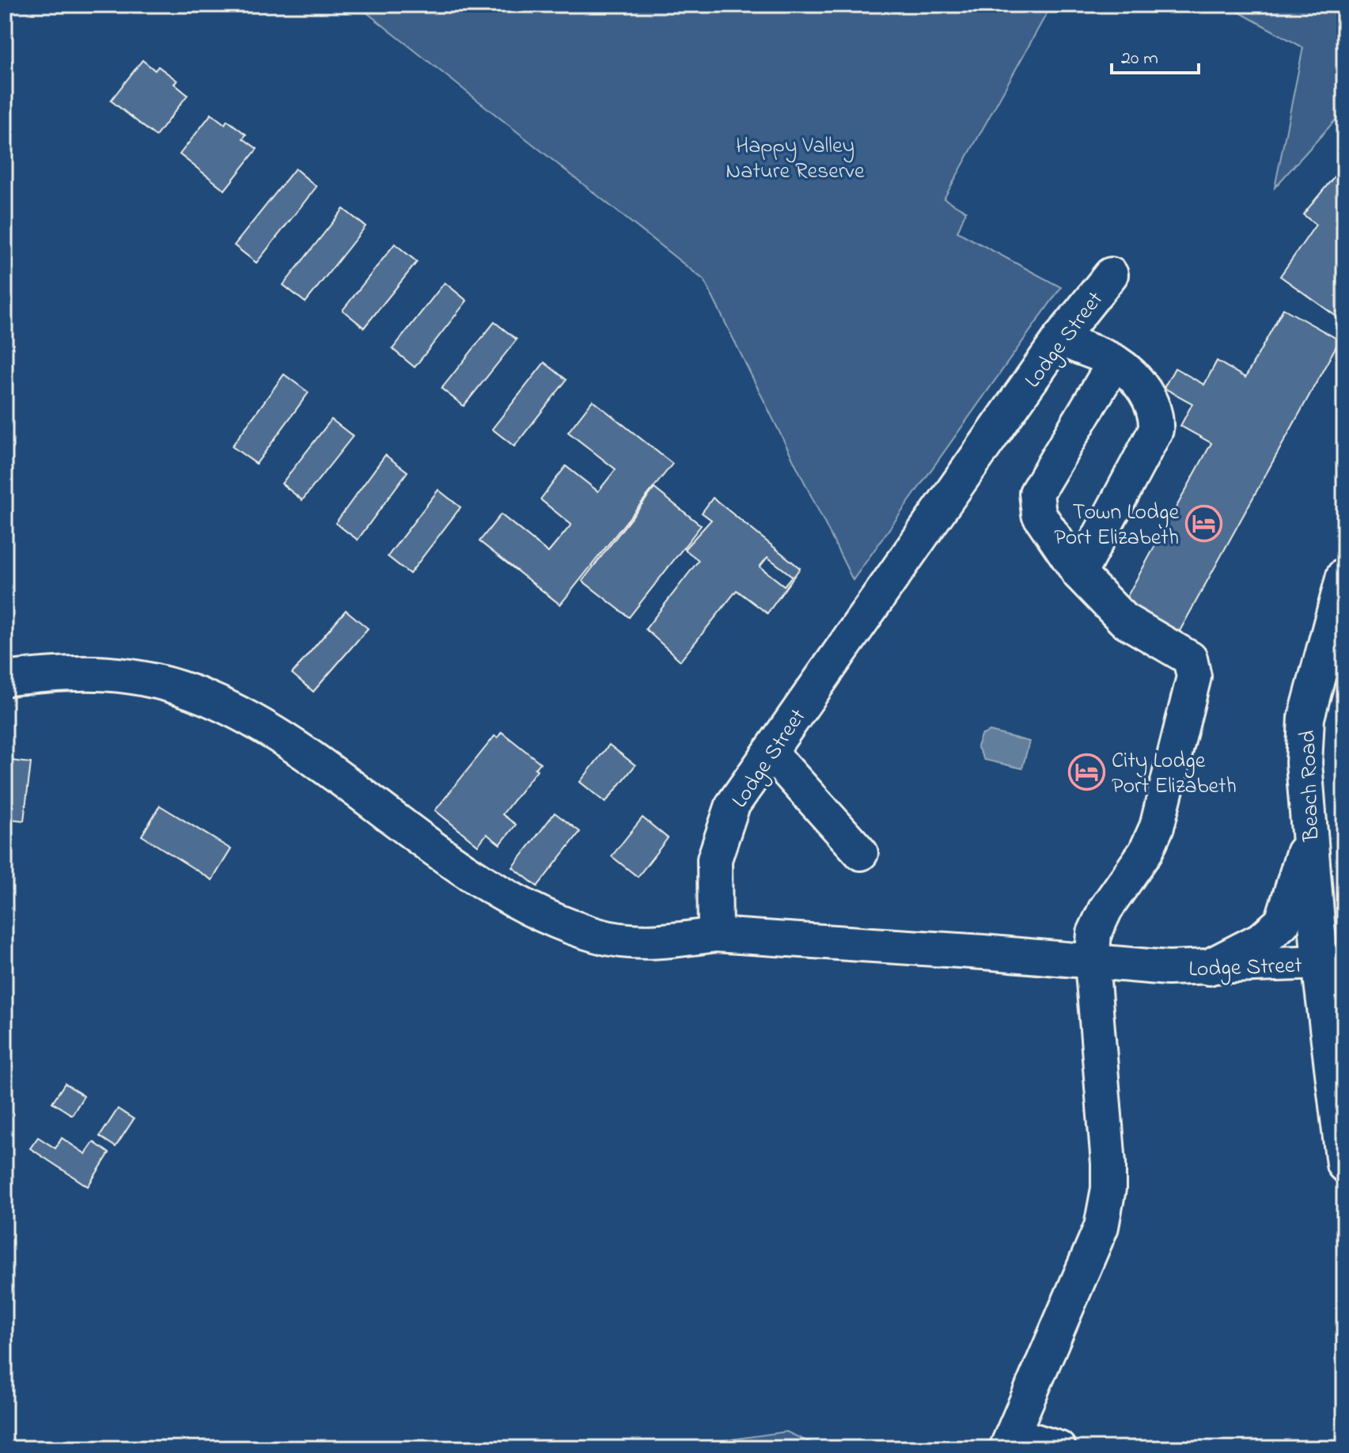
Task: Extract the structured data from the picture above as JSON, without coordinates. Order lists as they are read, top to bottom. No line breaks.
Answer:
{"streets":{"main road":["Beach Road"],"lane":["Lodge Street"]},"crossings":[["Lodge Street","Beach Road"]],"parks":["Happy Valley Nature Reserve"],"places":{"hotel":["Town Lodge Port Elizabeth","City Lodge Port Elizabeth"]},"scale_bar":"20 m"}
